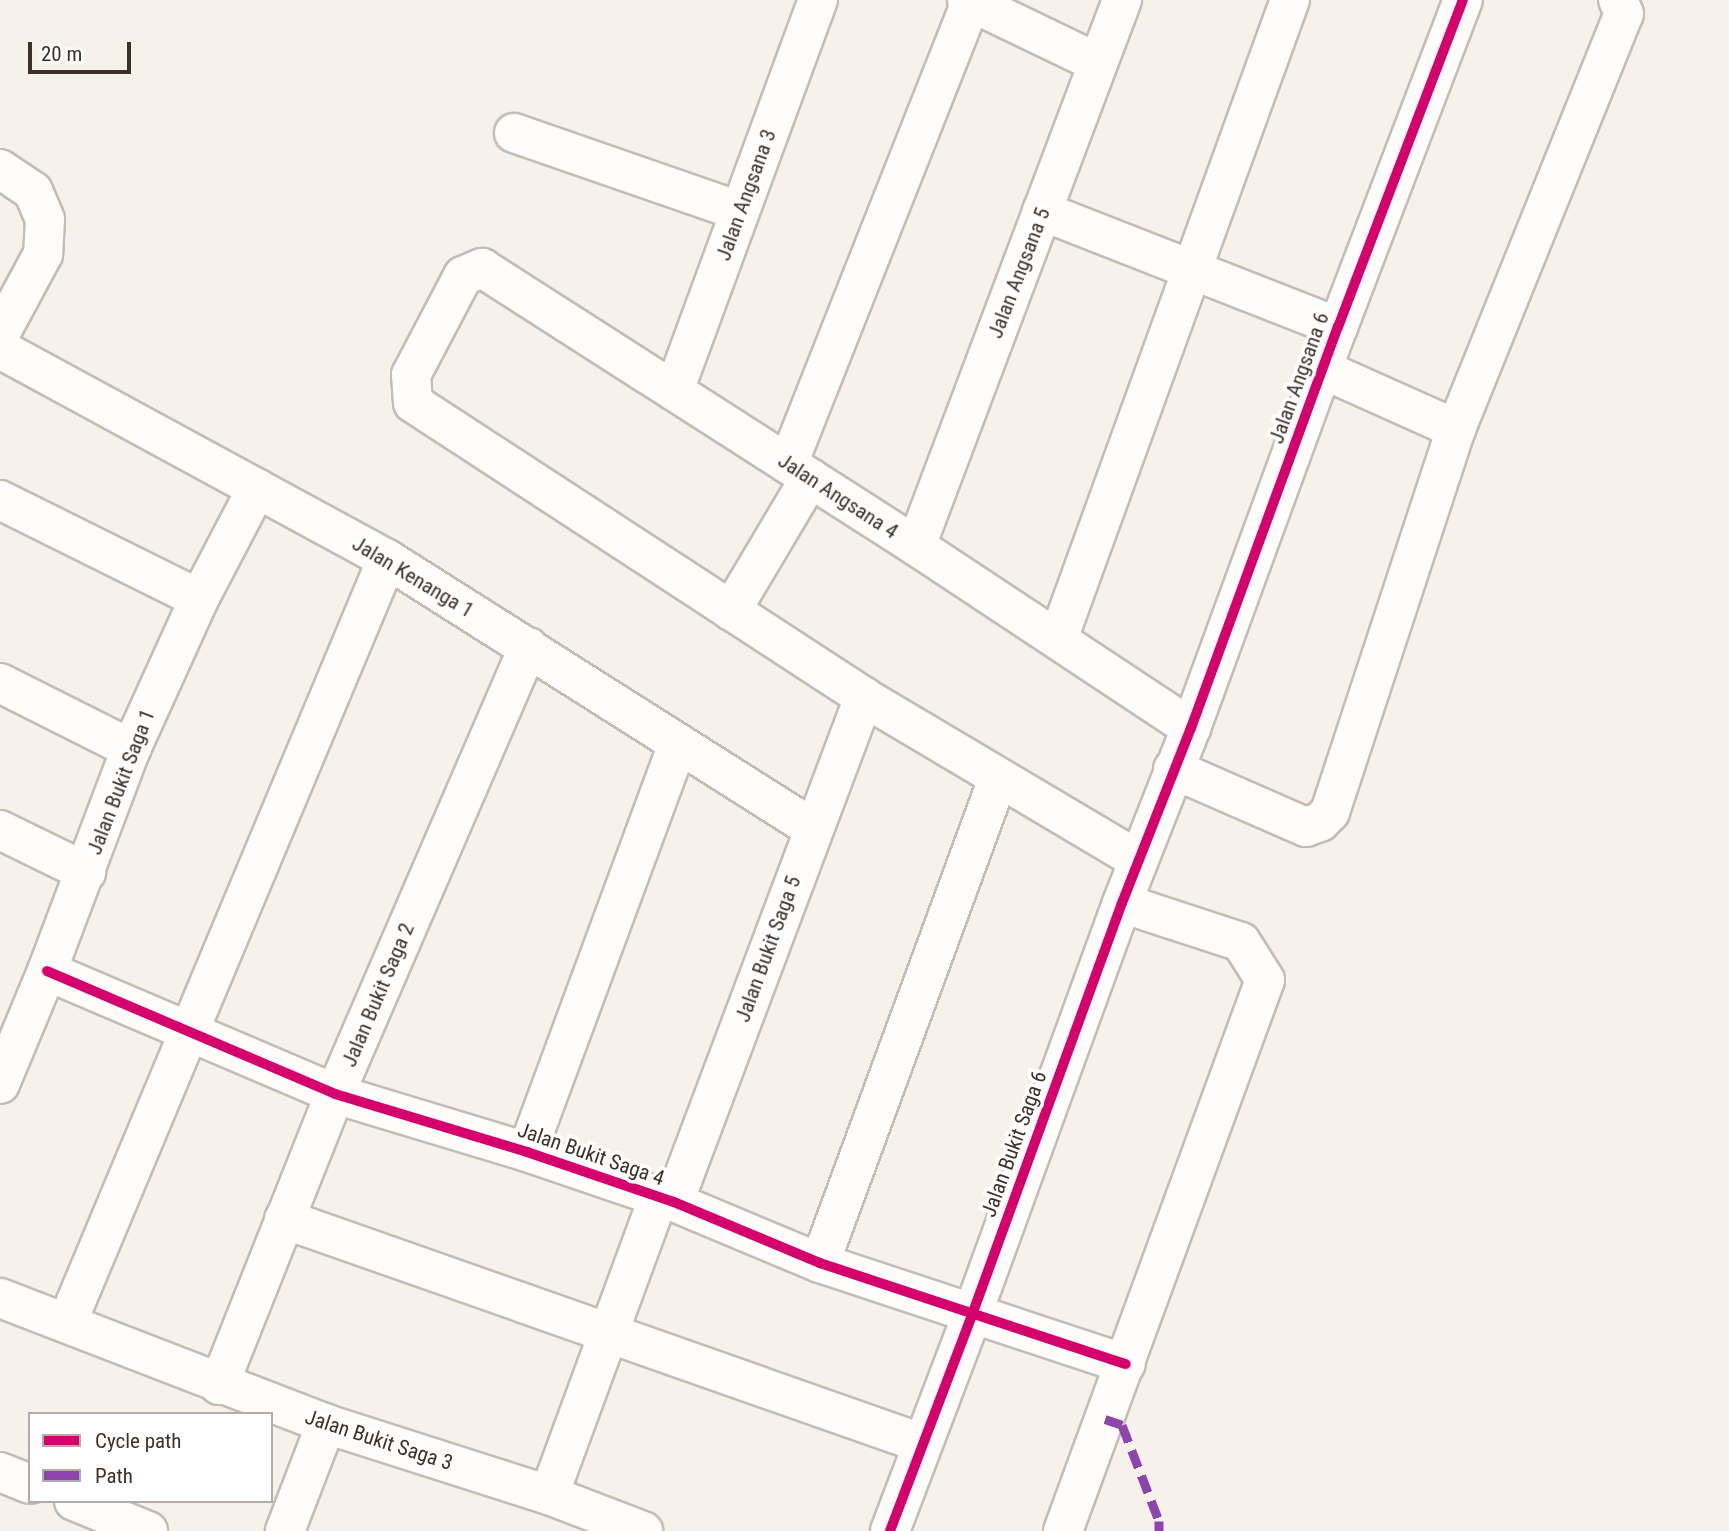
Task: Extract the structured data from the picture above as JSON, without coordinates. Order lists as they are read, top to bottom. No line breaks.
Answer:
{"streets":{"street":["Jalan Angsana 3","Jalan Angsana 5","Jalan Angsana 6","Jalan Angsana 4","Jalan Kenanga 1","Jalan Bukit Saga 1","Jalan Bukit Saga 5","Jalan Bukit Saga 2","Jalan Bukit Saga 6","Jalan Bukit Saga 4","Jalan Bukit Saga 3"]},"crossings":[["Jalan Angsana 3","Jalan Angsana 4"],["Jalan Angsana 5","Jalan Angsana 4"],["Jalan Angsana 6","Jalan Angsana 4"],["Jalan Angsana 6","Jalan Bukit Saga 6"],["Jalan Kenanga 1","Jalan Bukit Saga 1"],["Jalan Kenanga 1","Jalan Bukit Saga 5"],["Jalan Kenanga 1","Jalan Bukit Saga 2"],["Jalan Bukit Saga 1","Jalan Bukit Saga 4"],["Jalan Bukit Saga 5","Jalan Bukit Saga 4"],["Jalan Bukit Saga 5","Jalan Bukit Saga 3"],["Jalan Bukit Saga 2","Jalan Bukit Saga 4"],["Jalan Bukit Saga 2","Jalan Bukit Saga 3"],["Jalan Bukit Saga 6","Jalan Bukit Saga 4"]],"legend":["Cycle path","Path"],"scale_bar":"20 m"}
